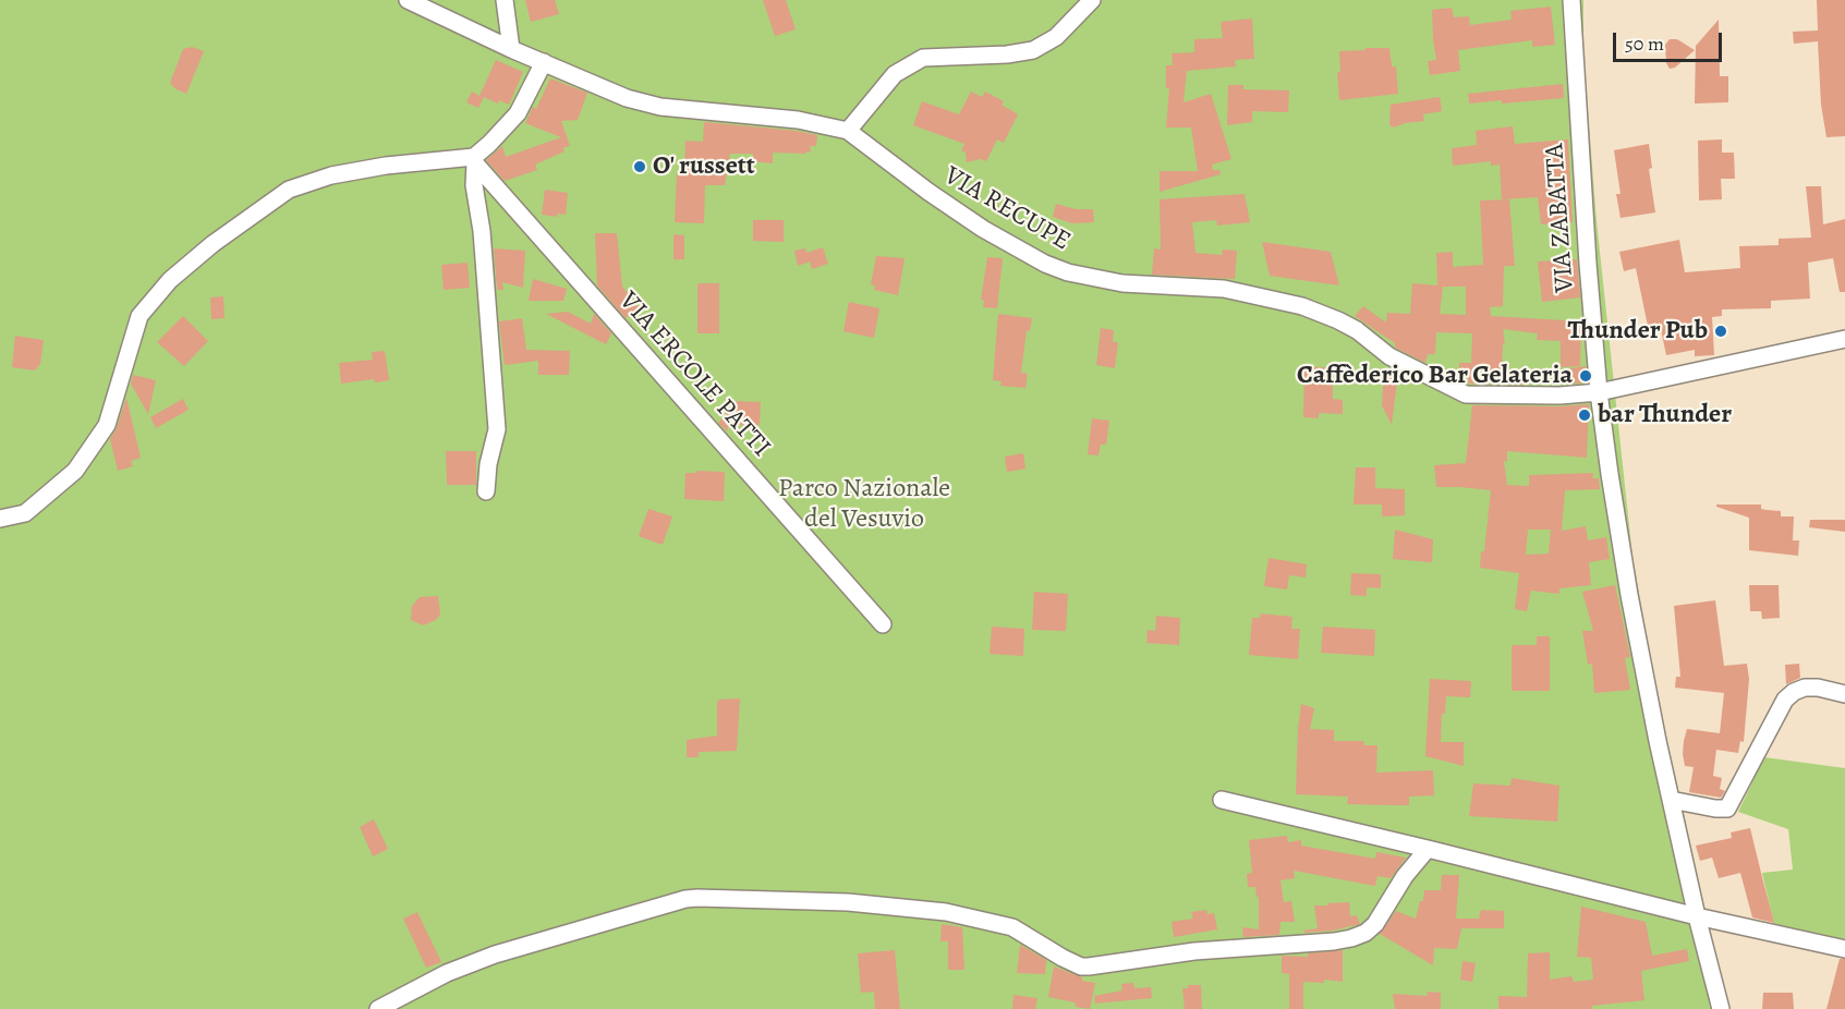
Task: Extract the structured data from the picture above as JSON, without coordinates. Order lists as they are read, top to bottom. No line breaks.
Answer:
{"streets":{"street":["VIA RECUPE","VIA ZABATTA","VIA ERCOLE PATTI"]},"crossings":[["VIA RECUPE","VIA ZABATTA"]],"parks":["Parco Nazionale del Vesuvio"],"places":["O' russett","Thunder Pub","Caffèderico Bar Gelateria","bar Thunder"],"scale_bar":"50 m"}
